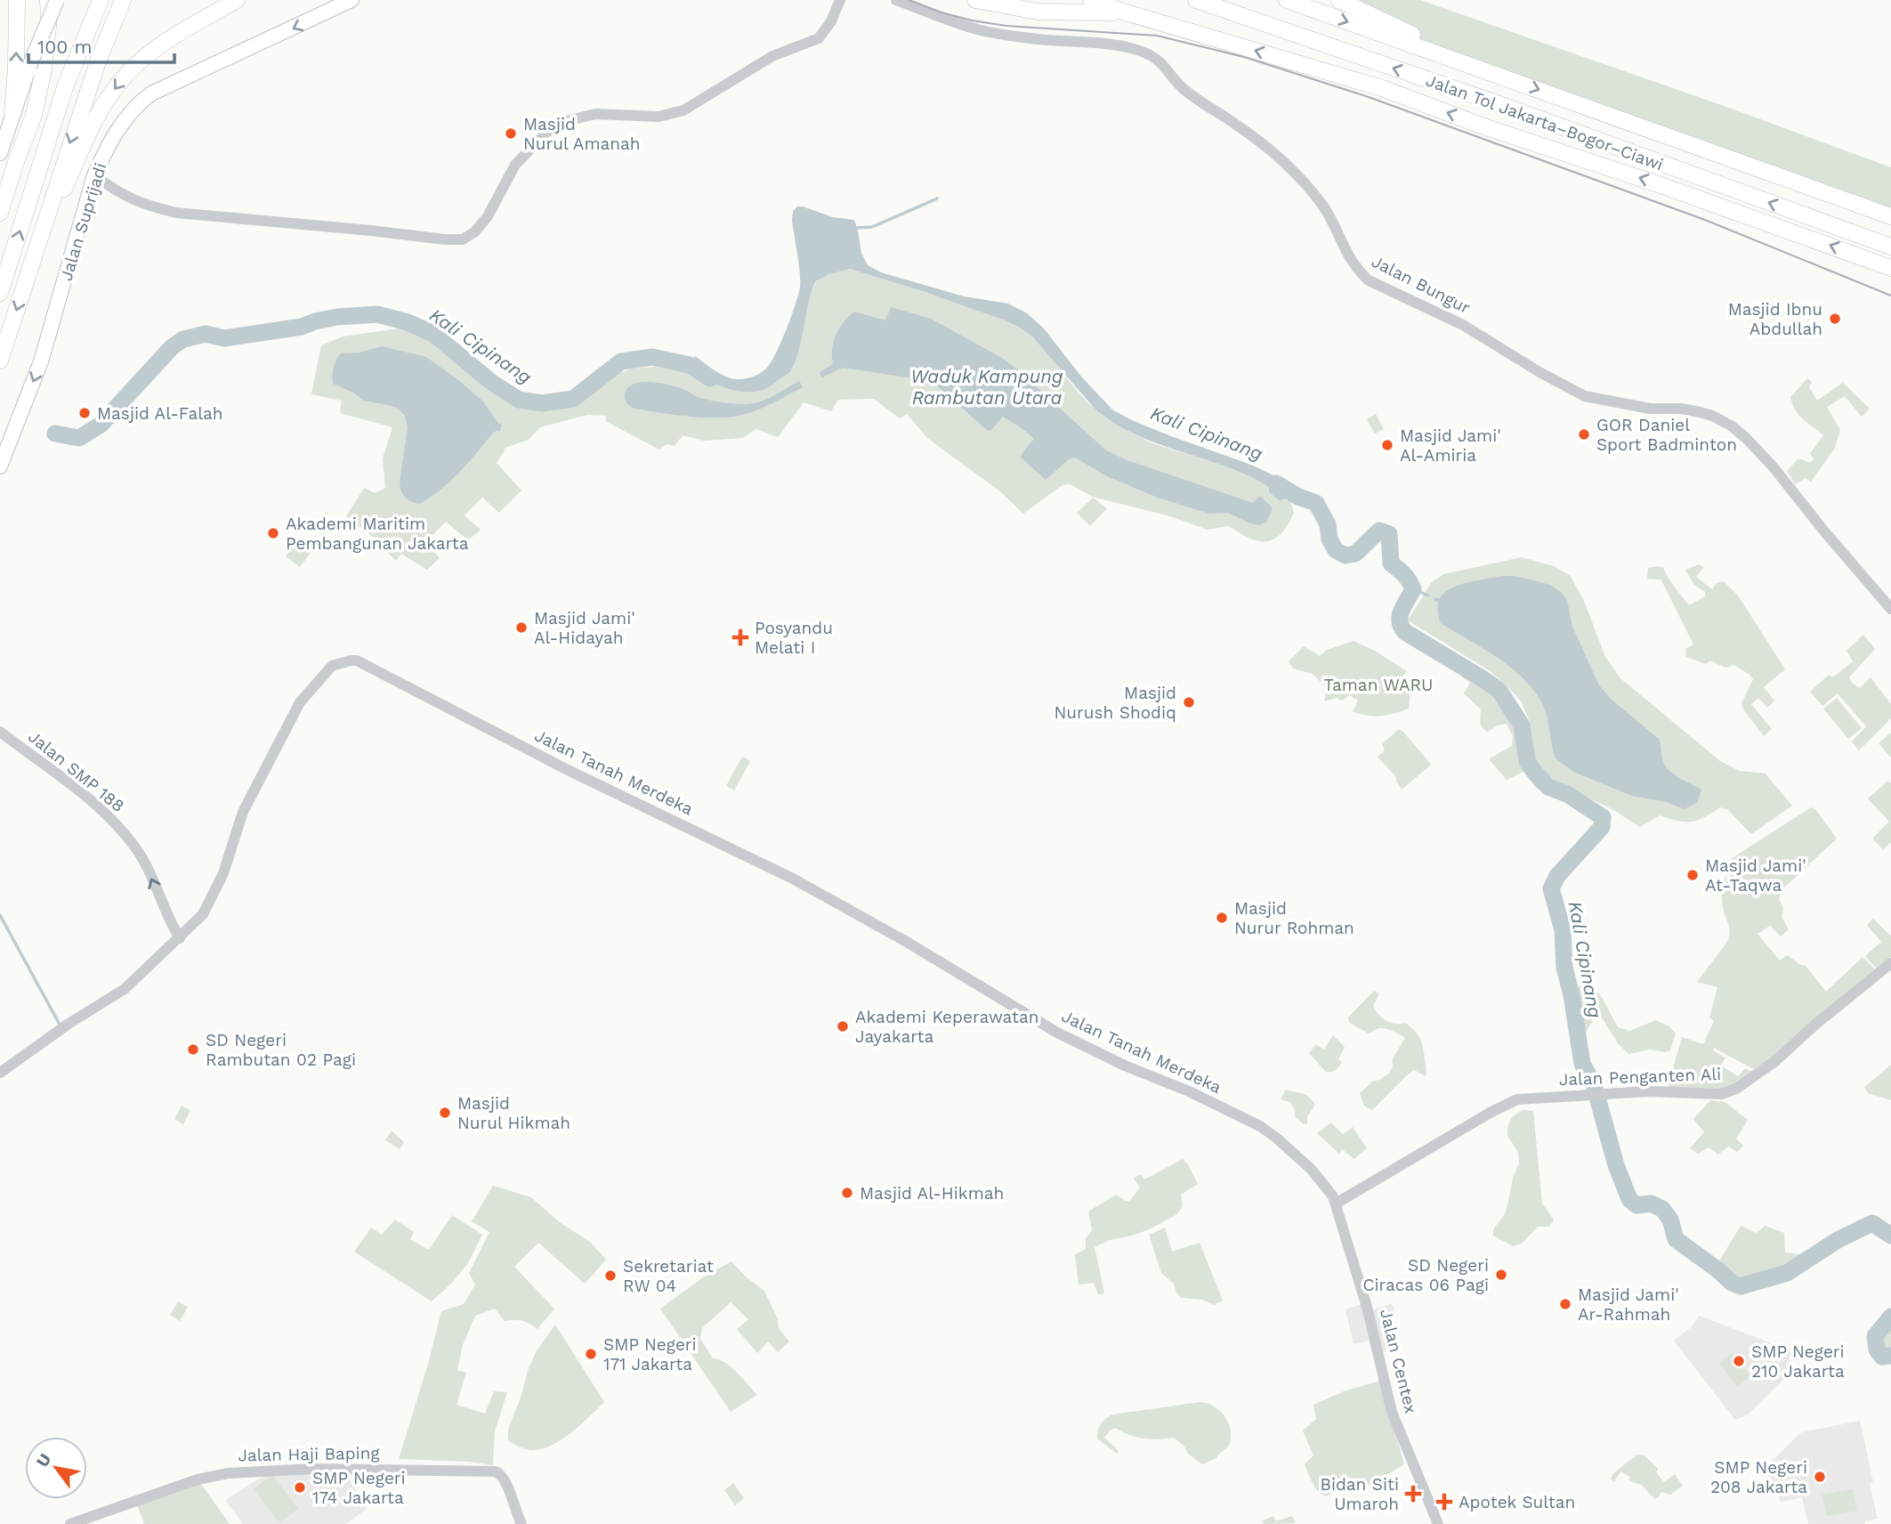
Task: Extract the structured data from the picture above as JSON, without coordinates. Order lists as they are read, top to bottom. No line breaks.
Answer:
{"streets":{"highway":["Jalan Tol Jakarta–Bogor–Ciawi"],"main road":["Jalan Suprijadi"],"street":["Jalan Bungur","Jalan SMP 188","Jalan Tanah Merdeka","Jalan Penganten Ali","Jalan Centex","Jalan Haji Baping"]},"crossings":[["Jalan SMP 188","Jalan Tanah Merdeka"],["Jalan Tanah Merdeka","Jalan Penganten Ali"],["Jalan Tanah Merdeka","Jalan Centex"],["Jalan Penganten Ali","Jalan Centex"]],"one_way":["Jalan Suprijadi","Jalan SMP 188"],"water":["Kali Cipinang","Waduk Kampung Rambutan Utara"],"parks":["Taman WARU"],"places":{"other":["Masjid Nurul Amanah","Masjid Ibnu Abdullah","Masjid Al-Falah","GOR Daniel Sport Badminton","Masjid Jami' Al-Amiria","Akademi Maritim Pembangunan Jakarta","Masjid Jami' Al-Hidayah","Masjid Nurush Shodiq","Masjid Jami' At-Taqwa","Masjid Nurur Rohman","Akademi Keperawatan Jayakarta","SD Negeri Rambutan 02 Pagi","Masjid Nurul Hikmah","Masjid Al-Hikmah","SD Negeri Ciracas 06 Pagi","Sekretariat RW 04","Masjid Jami' Ar-Rahmah","SMP Negeri 171 Jakarta","SMP Negeri 210 Jakarta","SMP Negeri 208 Jakarta","SMP Negeri 174 Jakarta"],"health":["Posyandu Melati I","Bidan Siti Umaroh","Apotek Sultan"]},"scale_bar":"100 m","north":"top left"}
